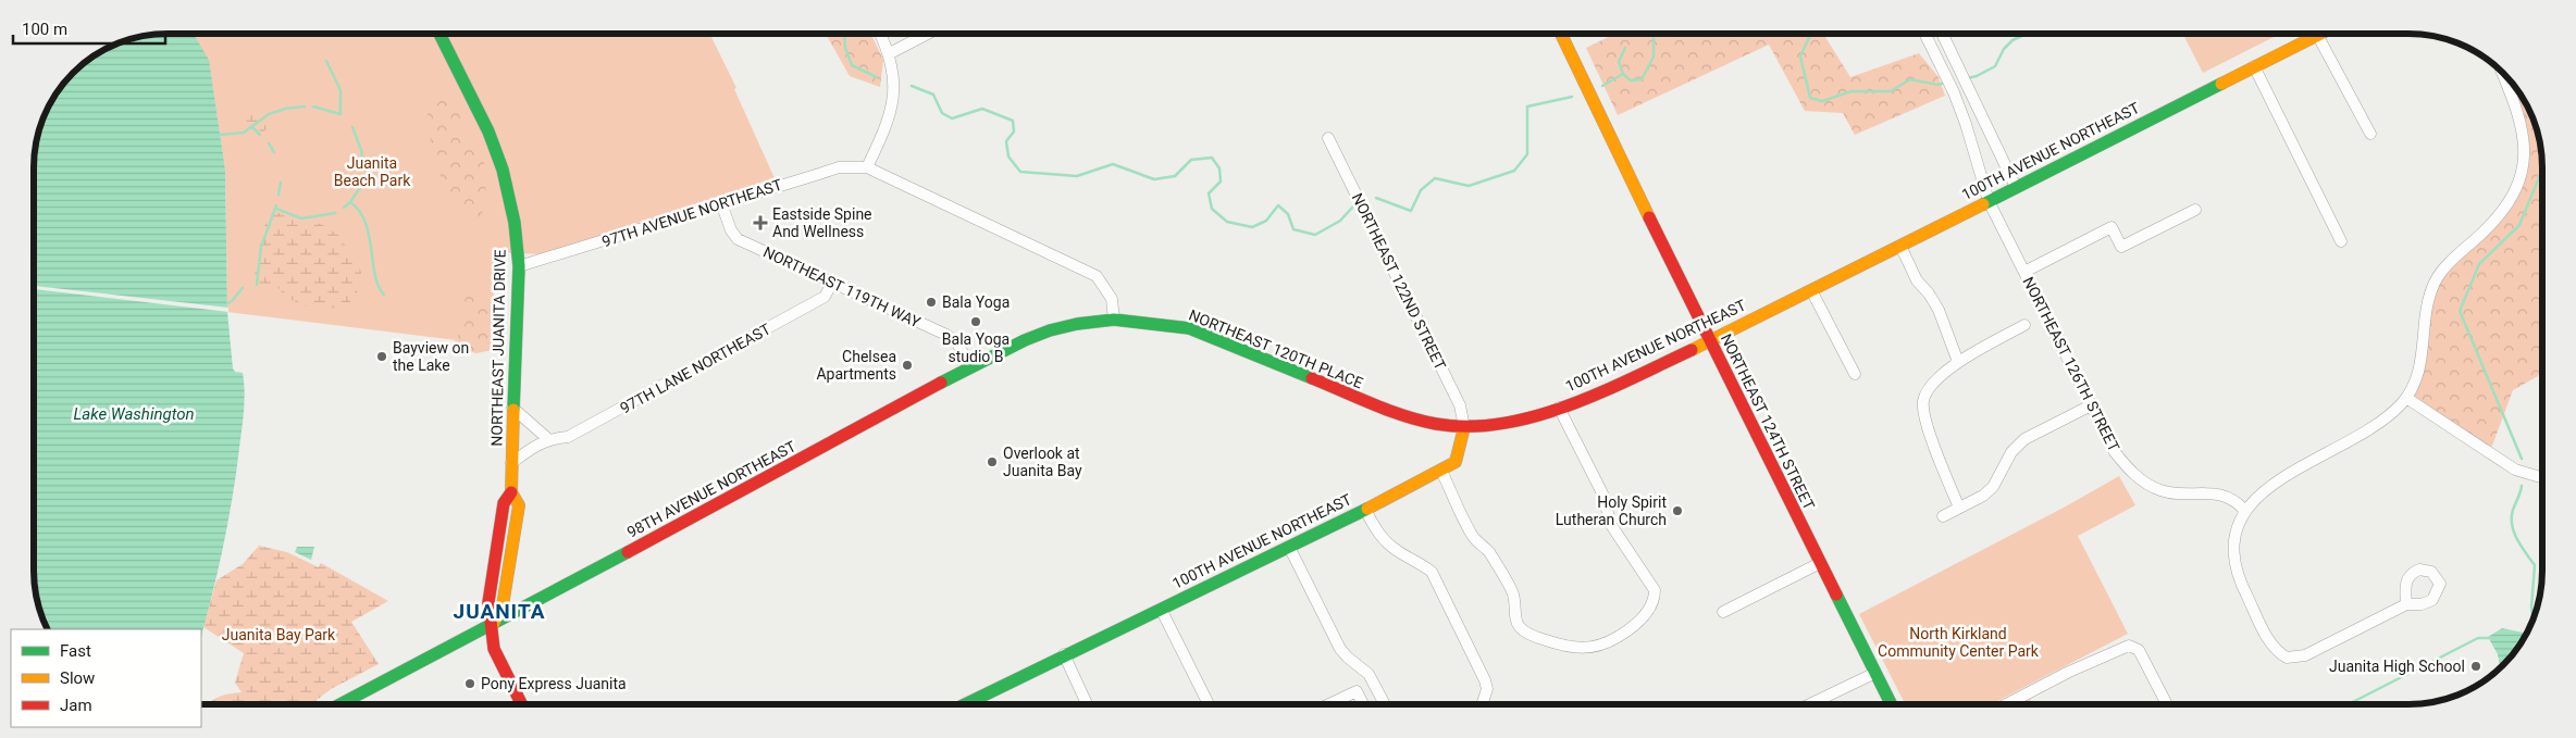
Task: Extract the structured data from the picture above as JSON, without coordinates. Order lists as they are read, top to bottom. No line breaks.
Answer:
{"streets":{"main road":["100TH AVENUE NORTHEAST","NORTHEAST JUANITA DRIVE","NORTHEAST 120TH PLACE","NORTHEAST 124TH STREET","98TH AVENUE NORTHEAST"],"street":["97TH AVENUE NORTHEAST","NORTHEAST 122ND STREET","NORTHEAST 119TH WAY","NORTHEAST 126TH STREET","97TH LANE NORTHEAST"]},"crossings":[["100TH AVENUE NORTHEAST","NORTHEAST 122ND STREET"],["100TH AVENUE NORTHEAST","NORTHEAST 120TH PLACE"],["100TH AVENUE NORTHEAST","NORTHEAST 126TH STREET"],["100TH AVENUE NORTHEAST","NORTHEAST 124TH STREET"],["97TH AVENUE NORTHEAST","NORTHEAST 119TH WAY"],["97TH AVENUE NORTHEAST","NORTHEAST JUANITA DRIVE"],["NORTHEAST 122ND STREET","NORTHEAST 120TH PLACE"],["NORTHEAST 119TH WAY","97TH LANE NORTHEAST"],["NORTHEAST 119TH WAY","98TH AVENUE NORTHEAST"],["NORTHEAST JUANITA DRIVE","97TH LANE NORTHEAST"],["NORTHEAST JUANITA DRIVE","98TH AVENUE NORTHEAST"],["NORTHEAST 120TH PLACE","98TH AVENUE NORTHEAST"]],"districts":["JUANITA"],"water":["Lake Washington"],"parks":["Juanita Beach Park","North Kirkland Community Center Park","Juanita Bay Park"],"places":{"health":["Eastside Spine And Wellness"],"other":["Bala Yoga","Bala Yoga studio B","Bayview on the Lake","Chelsea Apartments","Overlook at Juanita Bay","Holy Spirit Lutheran Church","Juanita High School","Pony Express Juanita"]},"legend":["Fast","Slow","Jam"],"scale_bar":"100 m"}
